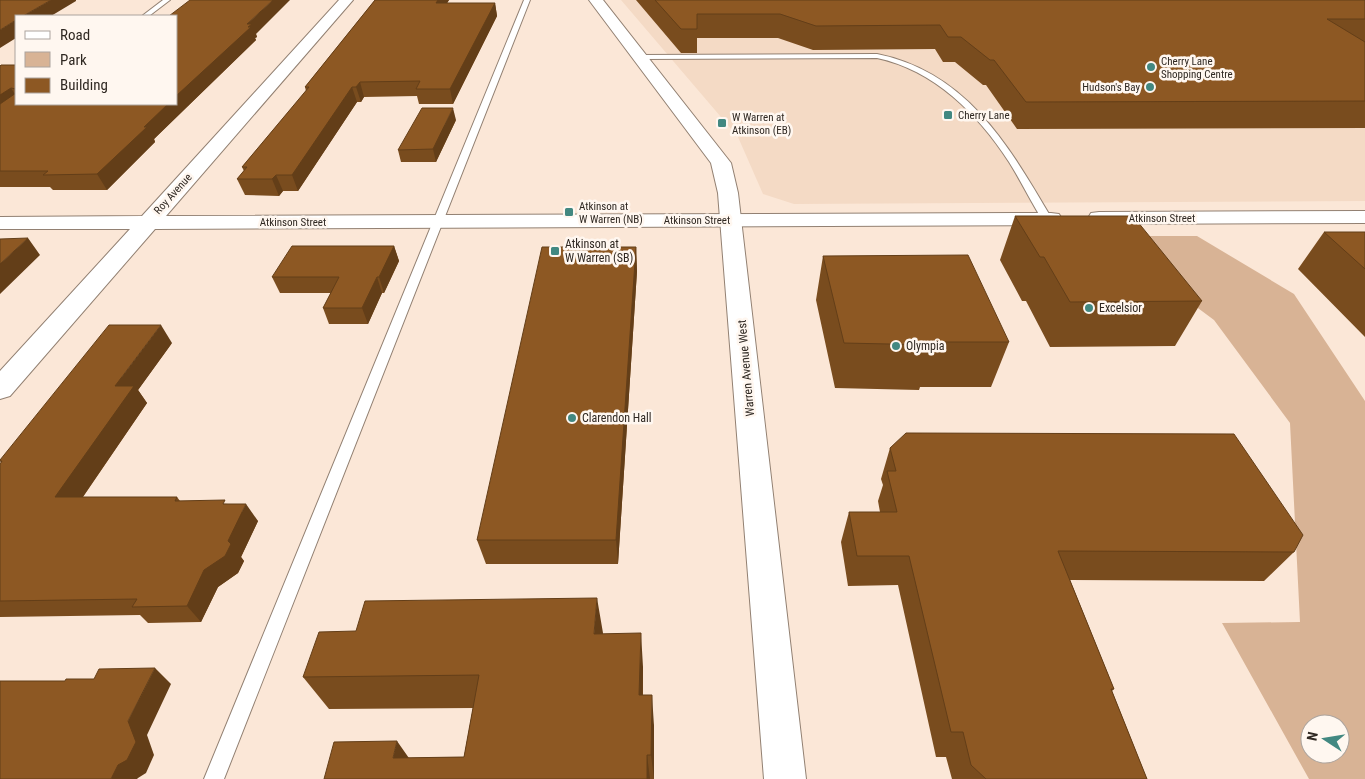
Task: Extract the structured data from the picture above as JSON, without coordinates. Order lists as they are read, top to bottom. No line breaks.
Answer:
{"streets":{"street":["Roy Avenue","Atkinson Street","Warren Avenue West"]},"crossings":[["Roy Avenue","Atkinson Street"],["Atkinson Street","Warren Avenue West"]],"places":{"other":["Cherry Lane Shopping Centre","Hudson's Bay","Excelsior","Olympia","Clarendon Hall"],"transit":["Cherry Lane","W Warren at Atkinson (EB)","Atkinson at W Warren (NB)","Atkinson at W Warren (SB)"]},"legend":["Road","Park","Building"],"north":"left"}
